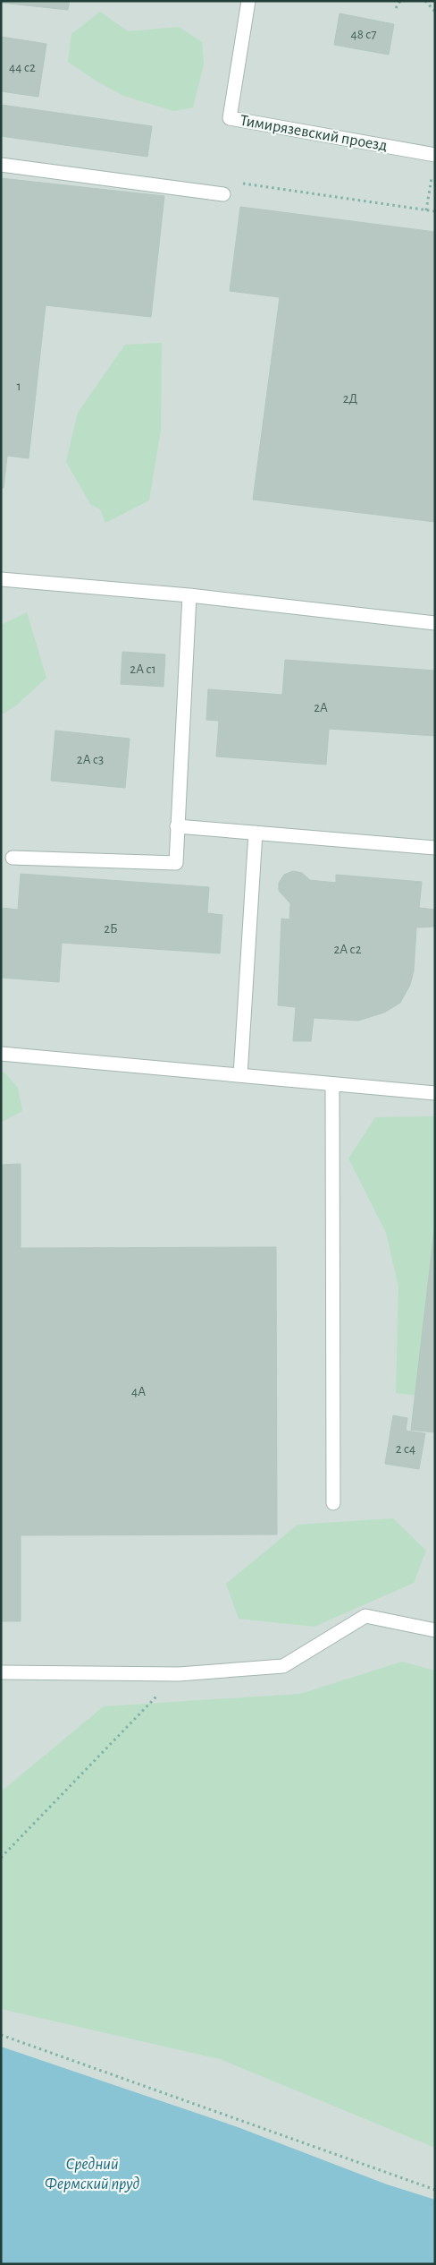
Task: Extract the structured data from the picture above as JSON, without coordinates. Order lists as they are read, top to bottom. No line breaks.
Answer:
{"streets":{"lane":["Тимирязевский проезд"]},"water":["Средний Фермский пруд"],"house_numbers":["48 с7","44 с2","1","2Д","2А с1","2А","2А с3","2Б","2А с2","4А","2 с4"]}
